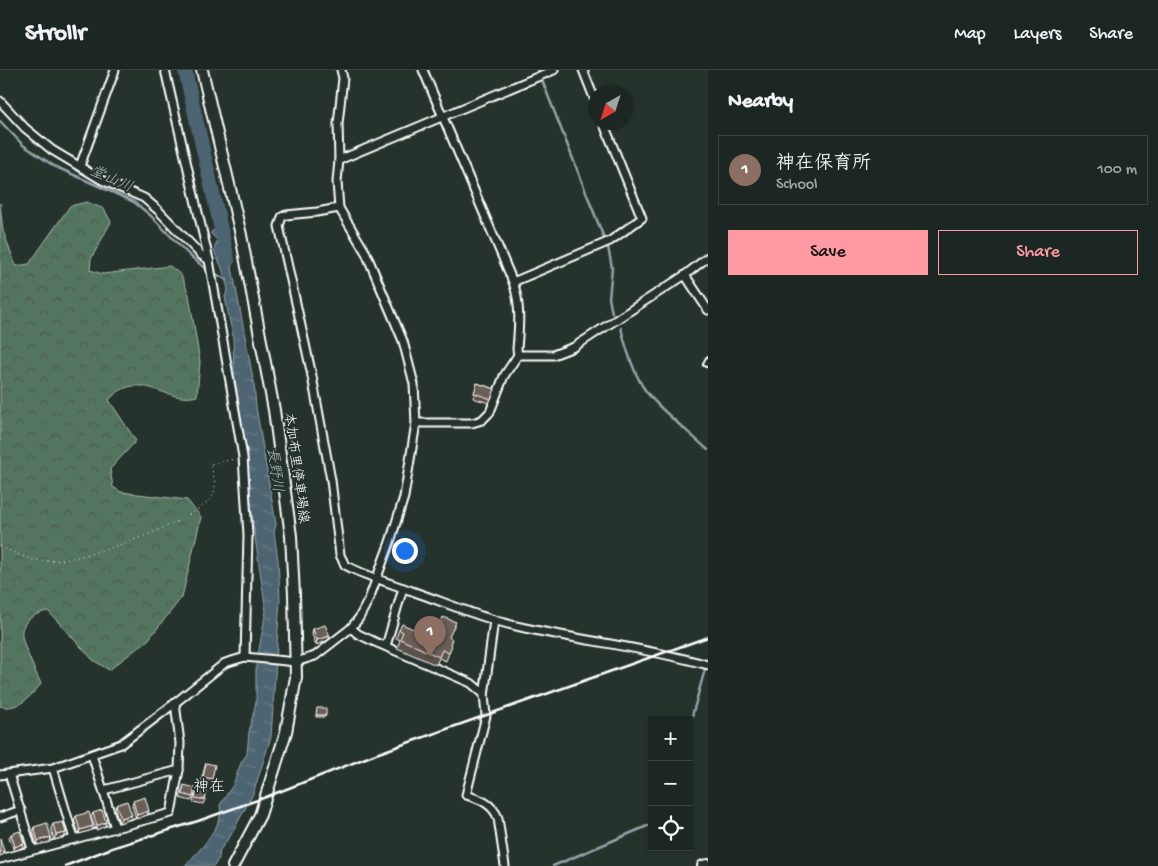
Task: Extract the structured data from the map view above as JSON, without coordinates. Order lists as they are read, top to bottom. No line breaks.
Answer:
{"streets":{"main road":["本加布里停車場線"]},"districts":["神在"],"water":["堂山川","長野川"],"north":"bottom left","page":{"header":"Strollr","nav":["Map","Layers","Share"],"heading":"Nearby","list":[{"mark":"1","name":"神在保育所","note":"School","value":"100 m"}],"buttons":["Save","Share"],"pins":"1","map_buttons":["+","−"]}}
